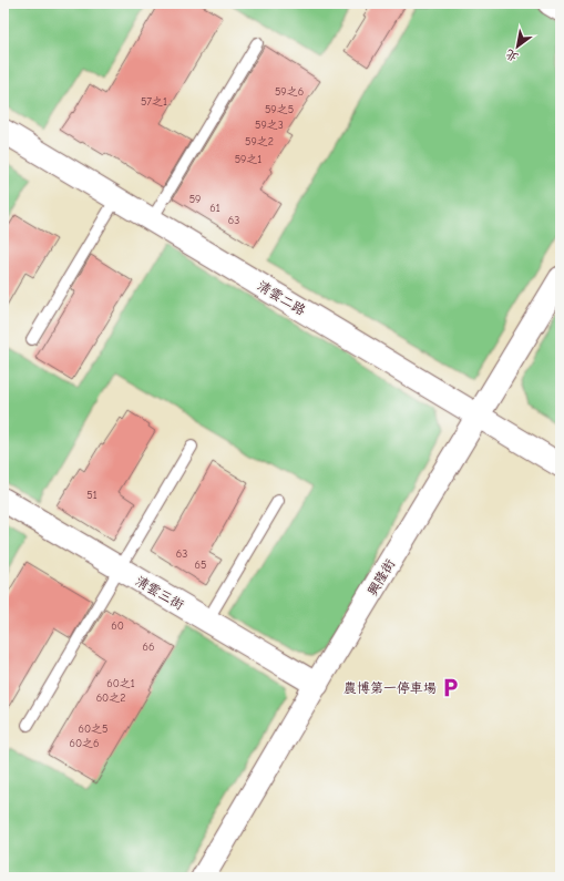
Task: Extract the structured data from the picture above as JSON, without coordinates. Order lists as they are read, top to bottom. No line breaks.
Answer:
{"streets":{"street":["清雲二路","興隆街","清雲三街"]},"crossings":[["清雲二路","興隆街"],["興隆街","清雲三街"]],"places":{"parking":["農博第一停車場"]},"house_numbers":["59之6","57之1","59之5","59之3","59之2","59之1","59","61","63","51","63","65","60","66","60之1","60之2","60之5","60之6"],"north":"bottom left"}
